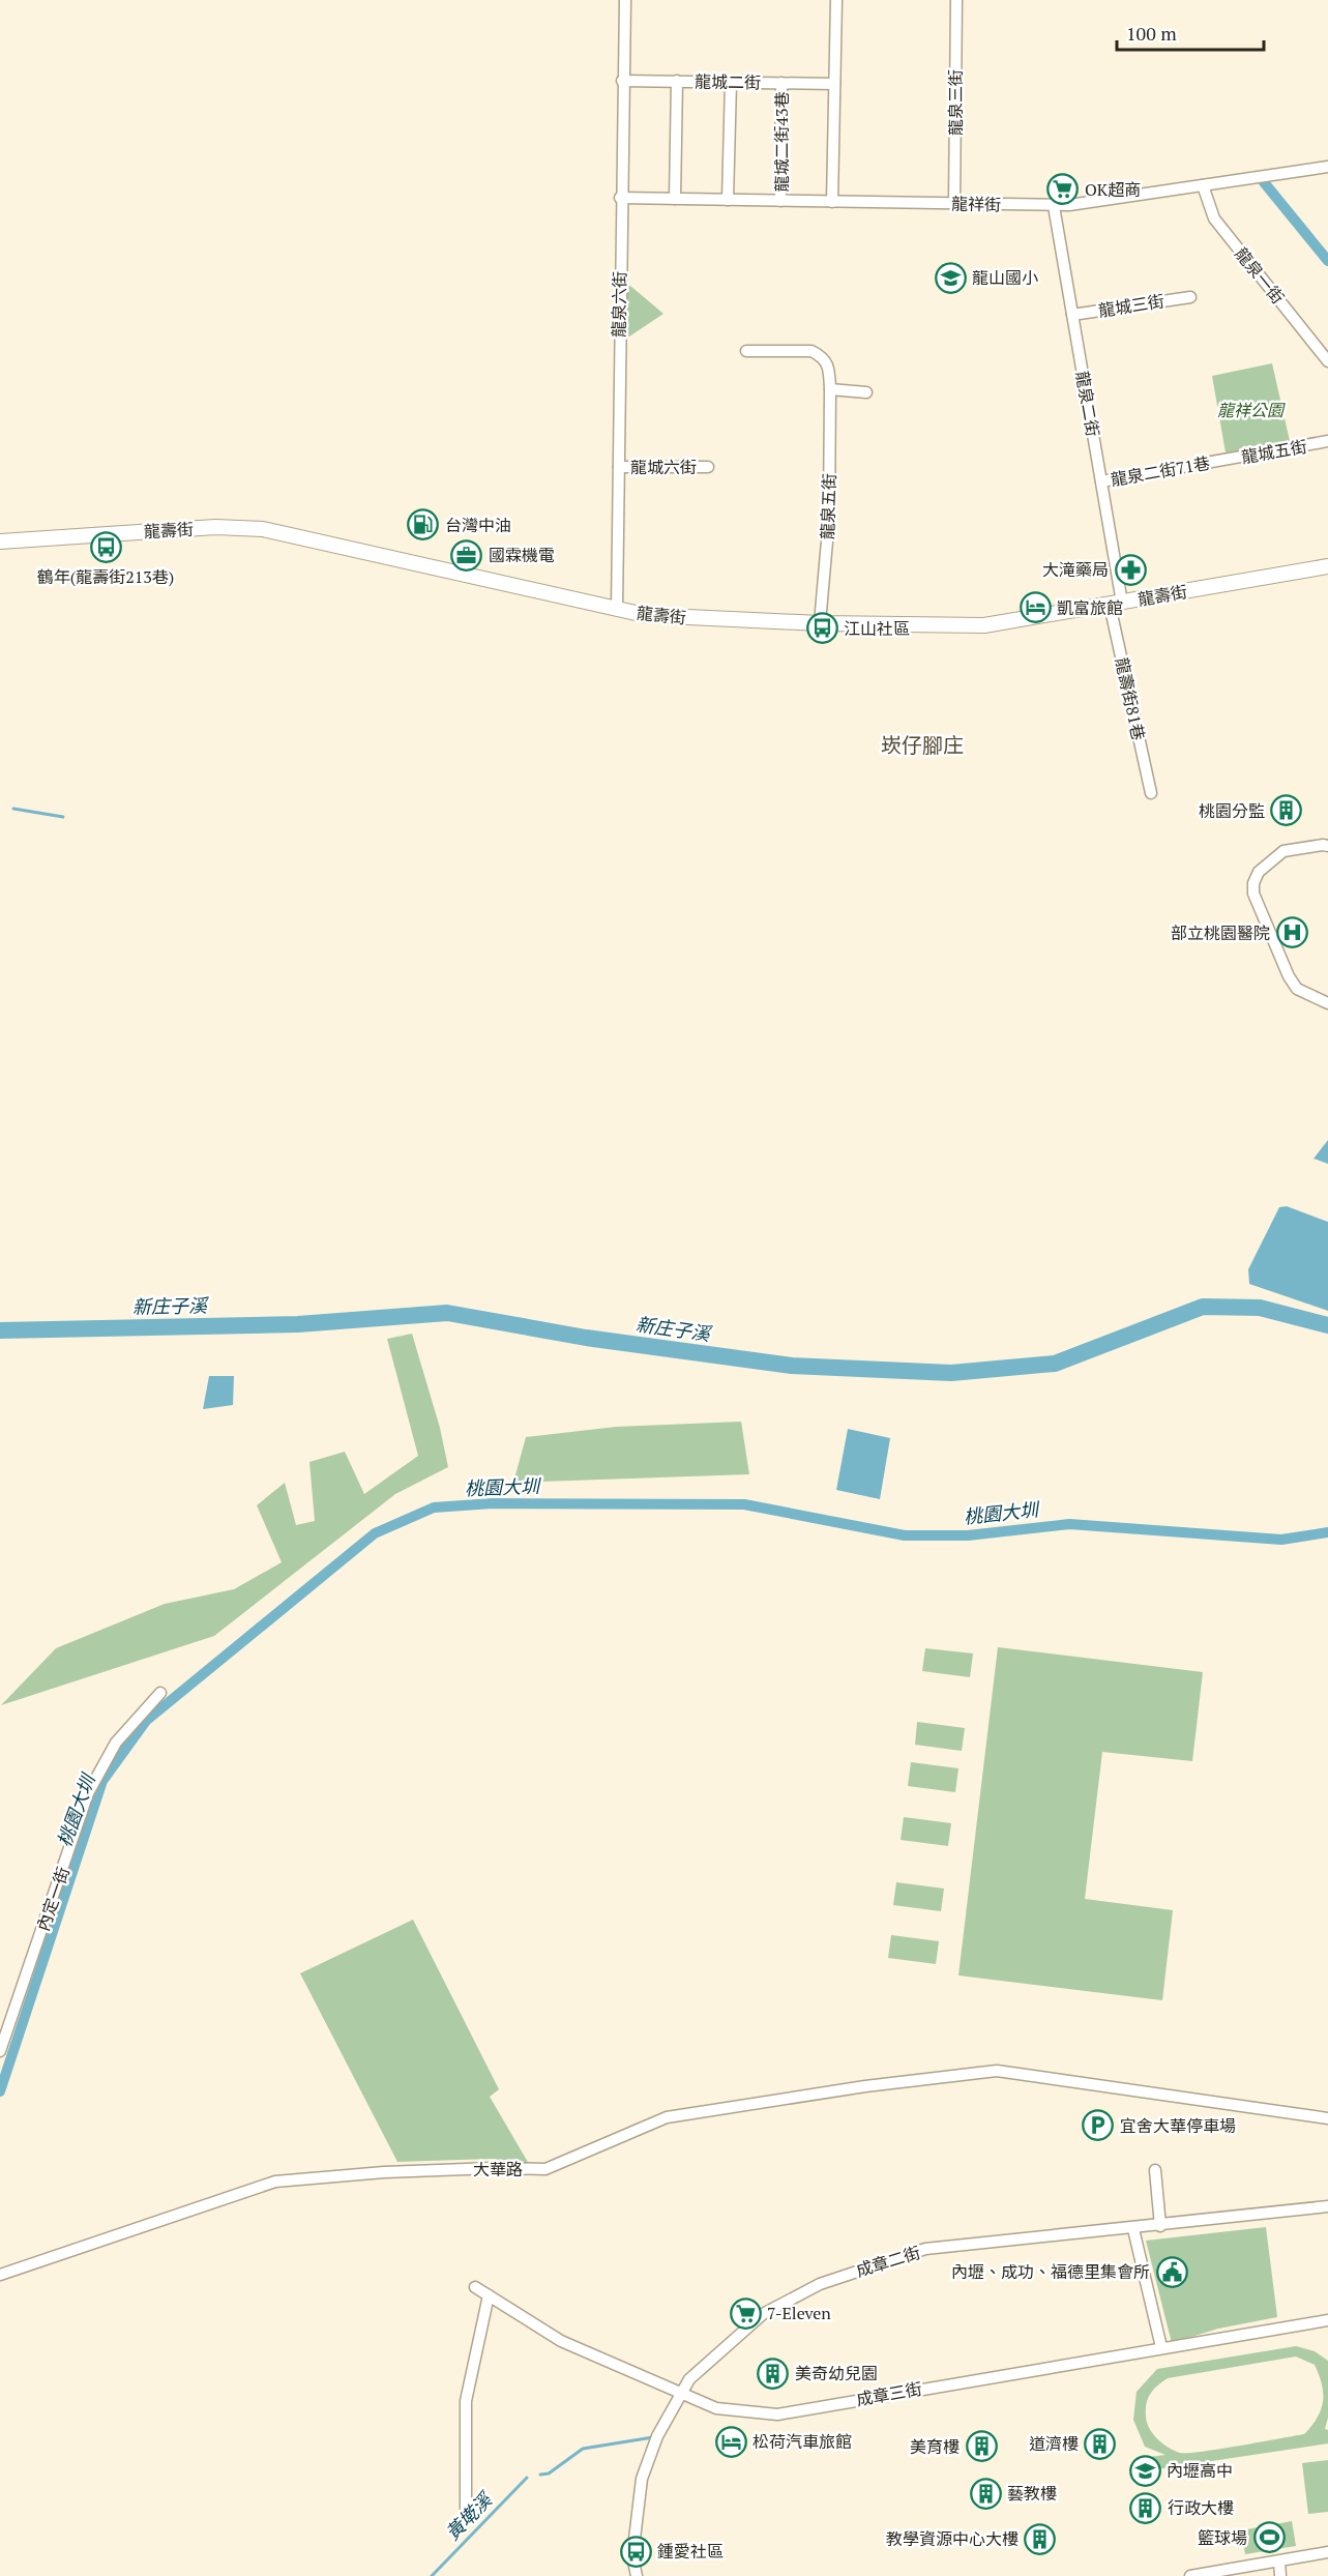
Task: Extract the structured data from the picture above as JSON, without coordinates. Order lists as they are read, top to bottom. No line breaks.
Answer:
{"streets":{"street":["龍城二街","龍泉三街","龍城二街43巷","龍祥街","龍泉一街","龍泉六街","龍城三街","龍泉二街","龍城五街","龍城六街","龍泉二街71巷","龍泉五街","龍壽街","龍壽街81巷","內定一街","大華路","成章二街","成章三街"]},"crossings":[["龍城二街","龍城二街43巷"],["龍城二街","龍泉六街"],["龍泉三街","龍祥街"],["龍城二街43巷","龍祥街"],["龍祥街","龍泉一街"],["龍祥街","龍泉六街"],["龍祥街","龍泉二街"],["龍泉六街","龍城六街"],["龍泉六街","龍壽街"],["龍城三街","龍泉二街"],["龍泉二街","龍泉二街71巷"],["龍泉二街","龍壽街"],["龍泉二街","龍壽街81巷"],["龍城五街","龍泉二街71巷"],["龍泉五街","龍壽街"],["龍壽街","龍壽街81巷"],["成章二街","成章三街"]],"districts":["崁仔腳庄"],"water":["新庄子溪","桃園大圳","黃墘溪"],"parks":["龍祥公園"],"places":{"supermarket":["OK超商","7-Eleven"],"school or university":["龍山國小","內壢高中"],"fuel station":["台灣中油"],"bus stop":["鶴年(龍壽街213巷)","江山社區","鍾愛社區"],"office":["國霖機電"],"pharmacy":["大滝藥局"],"hotel":["凱富旅館","松荷汽車旅館"],"building":["桃園分監","美奇幼兒園","道濟樓","美育樓","藝教樓","行政大樓","教學資源中心大樓"],"hospital":["部立桃園醫院"],"parking":["宜舍大華停車場"],"public building":["內壢、成功、福德里集會所"],"sports":["籃球場"]},"scale_bar":"100 m"}
